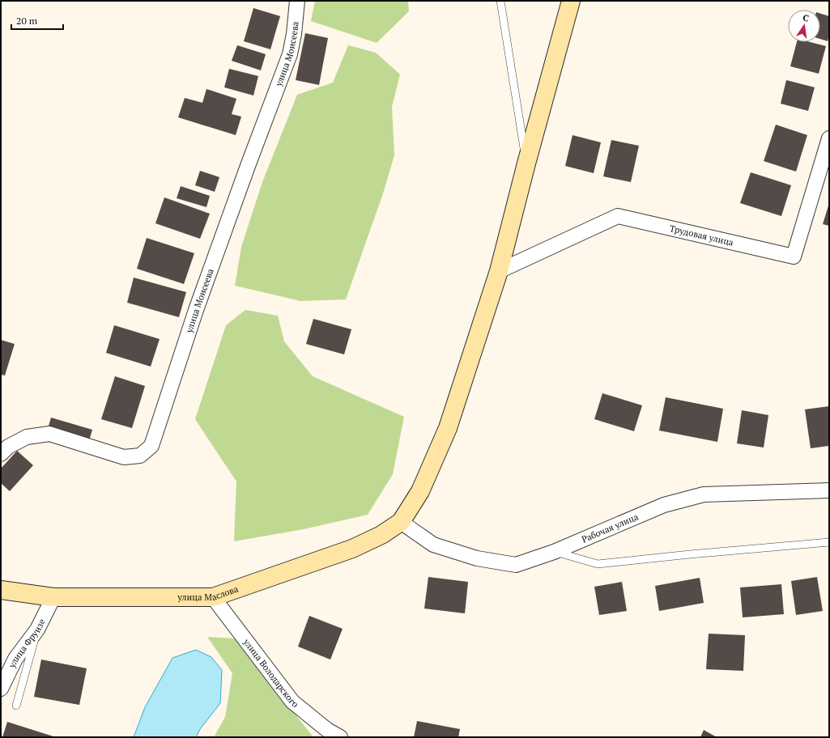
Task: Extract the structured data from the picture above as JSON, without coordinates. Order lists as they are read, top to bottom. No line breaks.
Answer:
{"streets":{"main road":["улица Маслова"],"street":["улица Моисеева","Трудовая улица","Рабочая улица","улица Фрунзе","улица Володарского"]},"crossings":[["Рабочая улица","улица Маслова"],["улица Маслова","улица Фрунзе"],["улица Маслова","улица Володарского"]],"scale_bar":"20 m","north":"top"}
